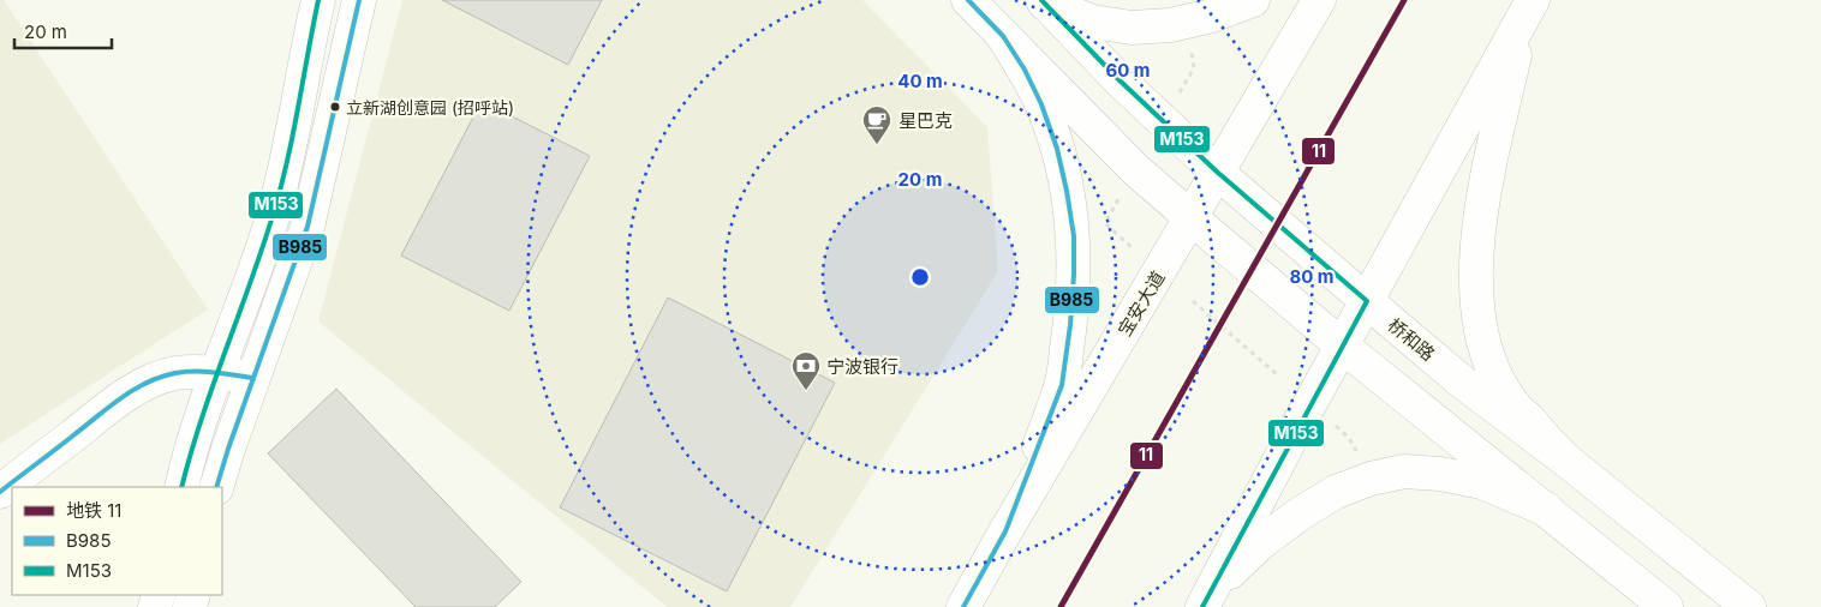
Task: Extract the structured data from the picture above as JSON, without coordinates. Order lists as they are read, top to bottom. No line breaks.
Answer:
{"streets":{"main road":["宝安大道","桥和路"]},"crossings":[["宝安大道","桥和路"]],"places":{"other":["立新湖创意园 (招呼站)"],"cafe":["星巴克"],"bank":["宁波银行"]},"lines":["metro line 11","transit line B985","transit line M153"],"legend":["地铁 11","B985","M153"],"scale_bar":"20 m","rings":["60 m","40 m","20 m","80 m"]}
